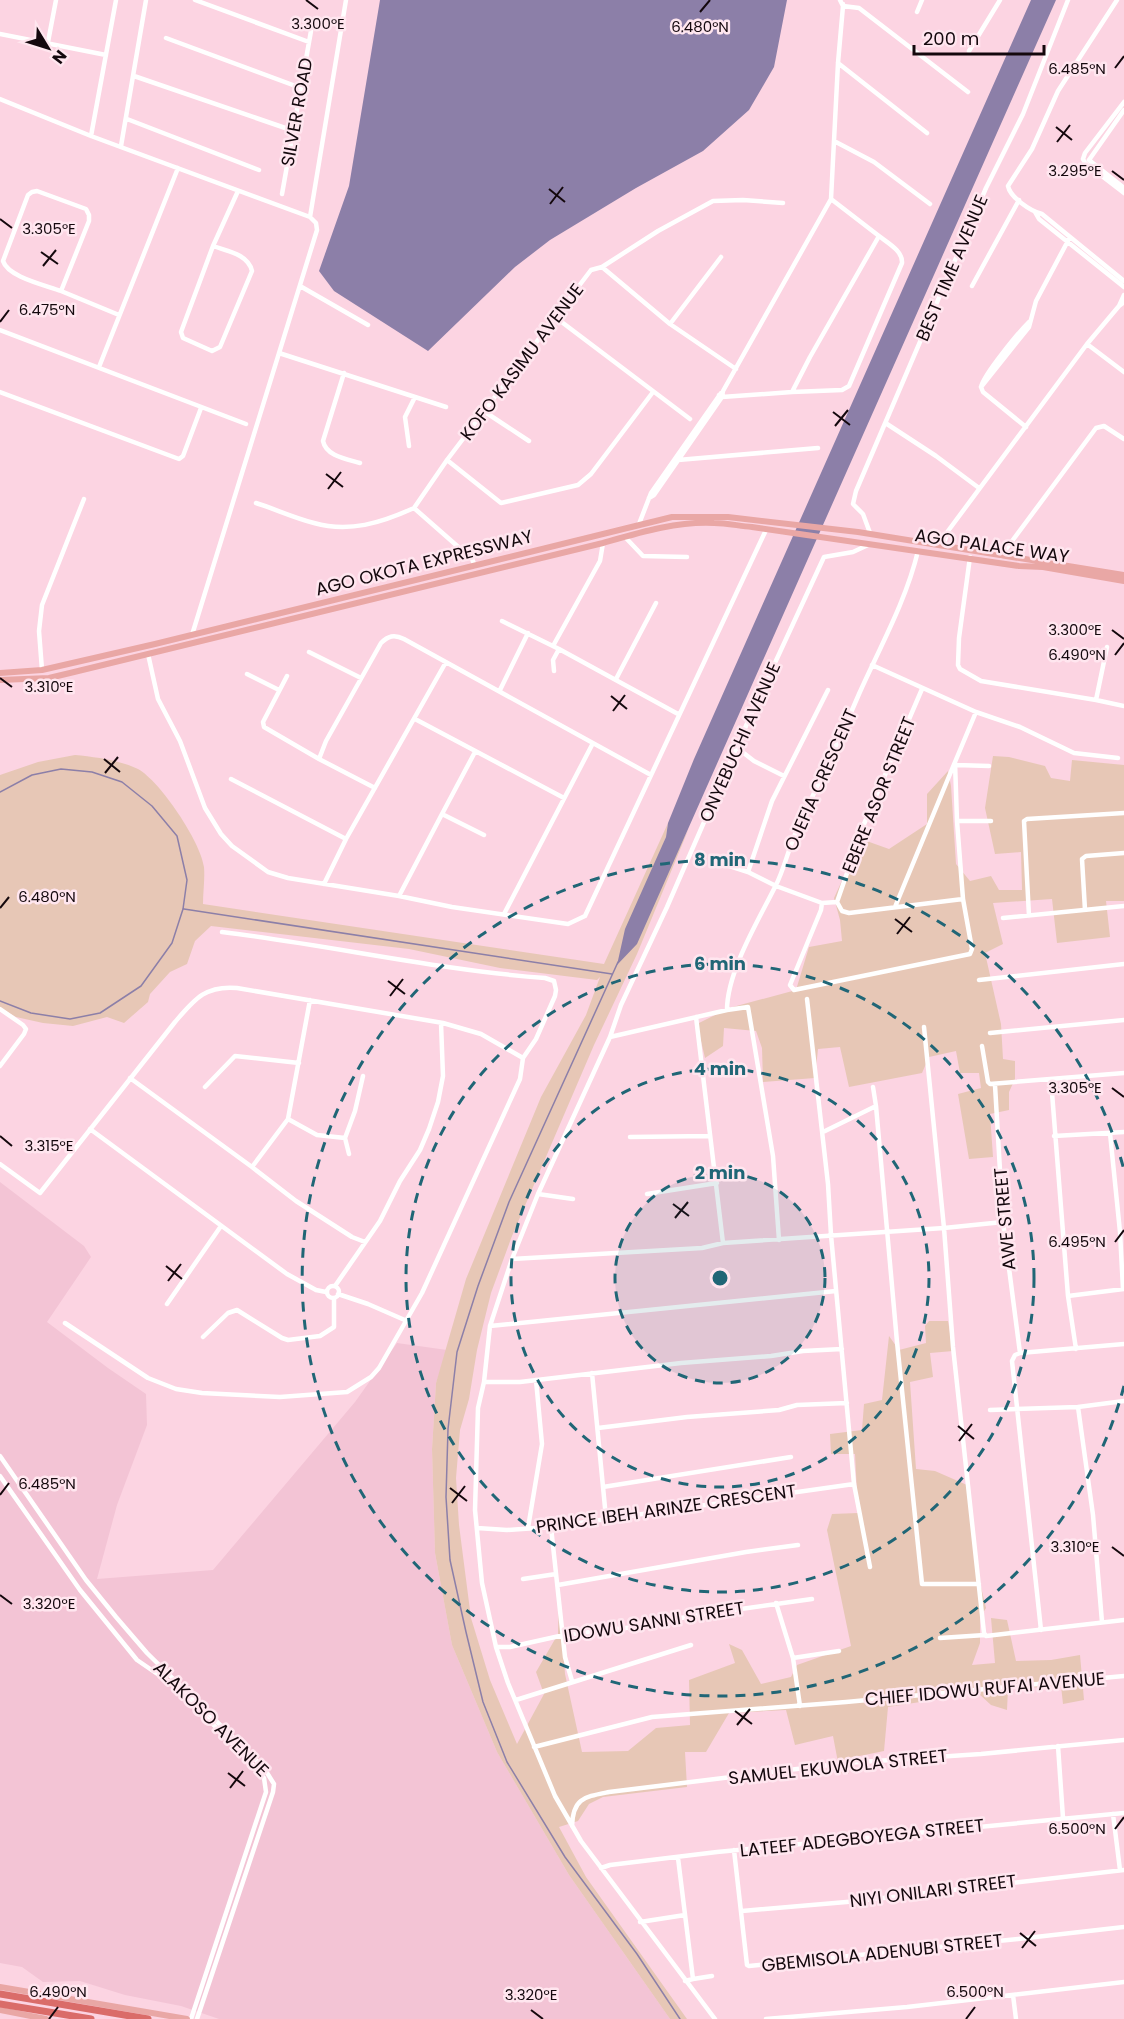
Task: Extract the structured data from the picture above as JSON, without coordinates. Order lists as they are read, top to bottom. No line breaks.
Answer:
{"streets":{"main road":["AGO PALACE WAY","AGO OKOTA EXPRESSWAY"],"street":["SILVER ROAD","BEST TIME AVENUE","KOFO KASIMU AVENUE","ONYEBUCHI AVENUE","OJEFIA CRESCENT","EBERE ASOR STREET","AWE STREET","PRINCE IBEH ARINZE CRESCENT","IDOWU SANNI STREET","CHIEF IDOWU RUFAI AVENUE","ALAKOSO AVENUE","SAMUEL EKUWOLA STREET","LATEEF ADEGBOYEGA STREET","NIYI ONILARI STREET","GBEMISOLA ADENUBI STREET"]},"crossings":[["BEST TIME AVENUE","AGO PALACE WAY"],["AGO PALACE WAY","AGO OKOTA EXPRESSWAY"],["AGO PALACE WAY","ONYEBUCHI AVENUE"],["AGO PALACE WAY","OJEFIA CRESCENT"],["ONYEBUCHI AVENUE","PRINCE IBEH ARINZE CRESCENT"],["ONYEBUCHI AVENUE","IDOWU SANNI STREET"],["ONYEBUCHI AVENUE","CHIEF IDOWU RUFAI AVENUE"],["ONYEBUCHI AVENUE","SAMUEL EKUWOLA STREET"],["ONYEBUCHI AVENUE","LATEEF ADEGBOYEGA STREET"],["NIYI ONILARI STREET","GBEMISOLA ADENUBI STREET"]],"scale_bar":"200 m","north":"bottom right","coordinates":["3.300°E","6.480°N","6.485°N","3.295°E","3.305°E","6.475°N","6.490°N","3.310°E","3.315°E","6.495°N","3.320°E","6.500°N"],"rings":["8 min","6 min","4 min","2 min"]}
